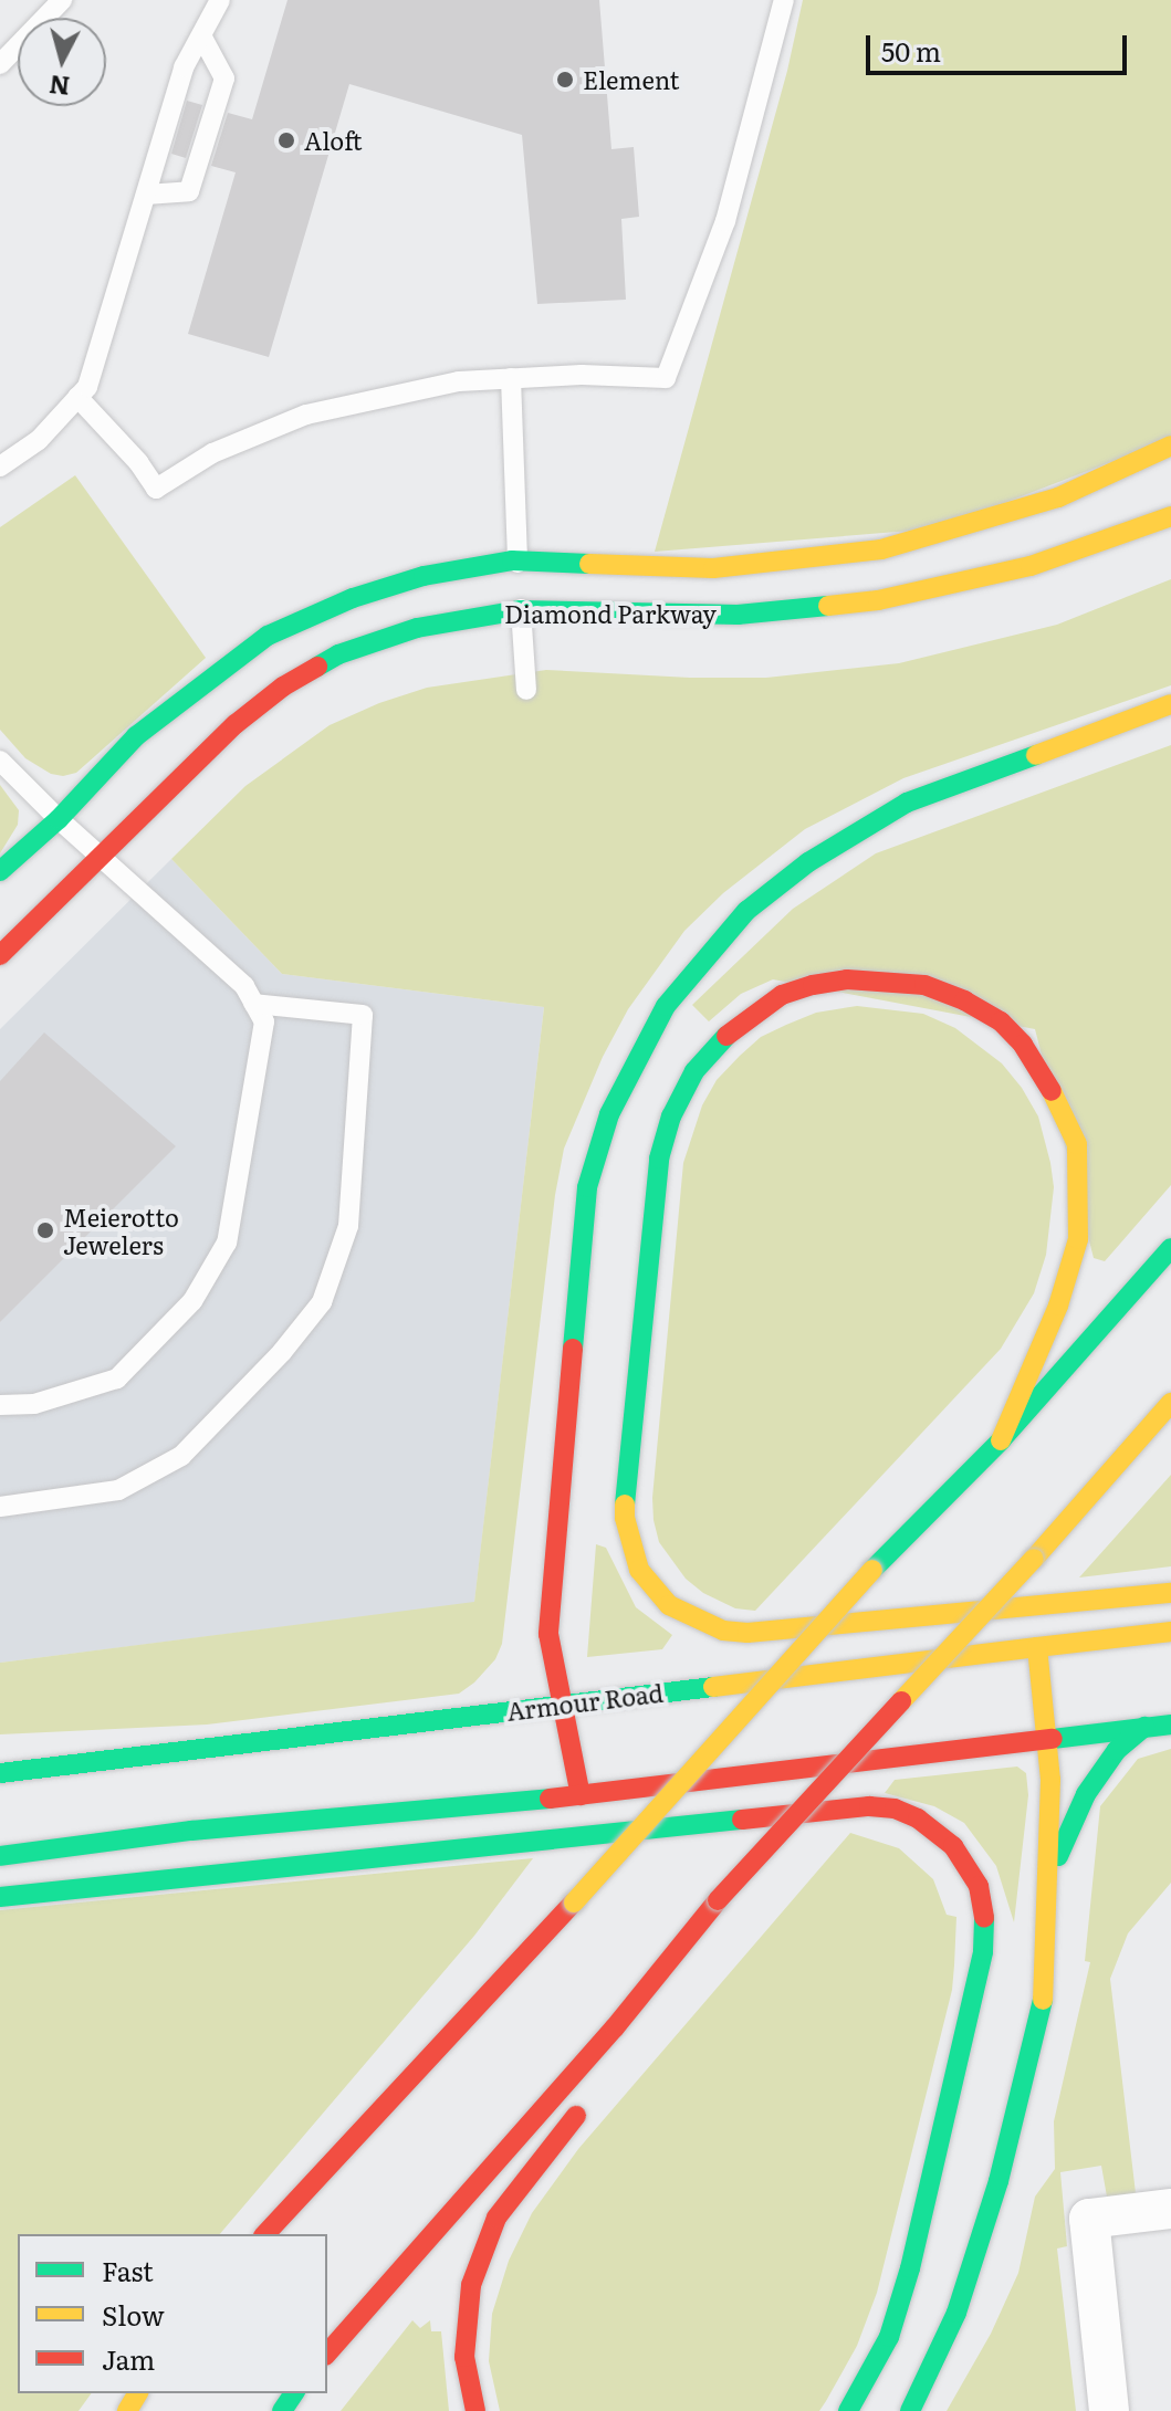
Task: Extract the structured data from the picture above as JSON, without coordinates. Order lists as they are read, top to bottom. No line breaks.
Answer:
{"streets":{"main road":["Diamond Parkway","Armour Road"]},"places":["Element","Aloft","Meierotto Jewelers"],"legend":["Fast","Slow","Jam"],"scale_bar":"50 m","north":"bottom"}
